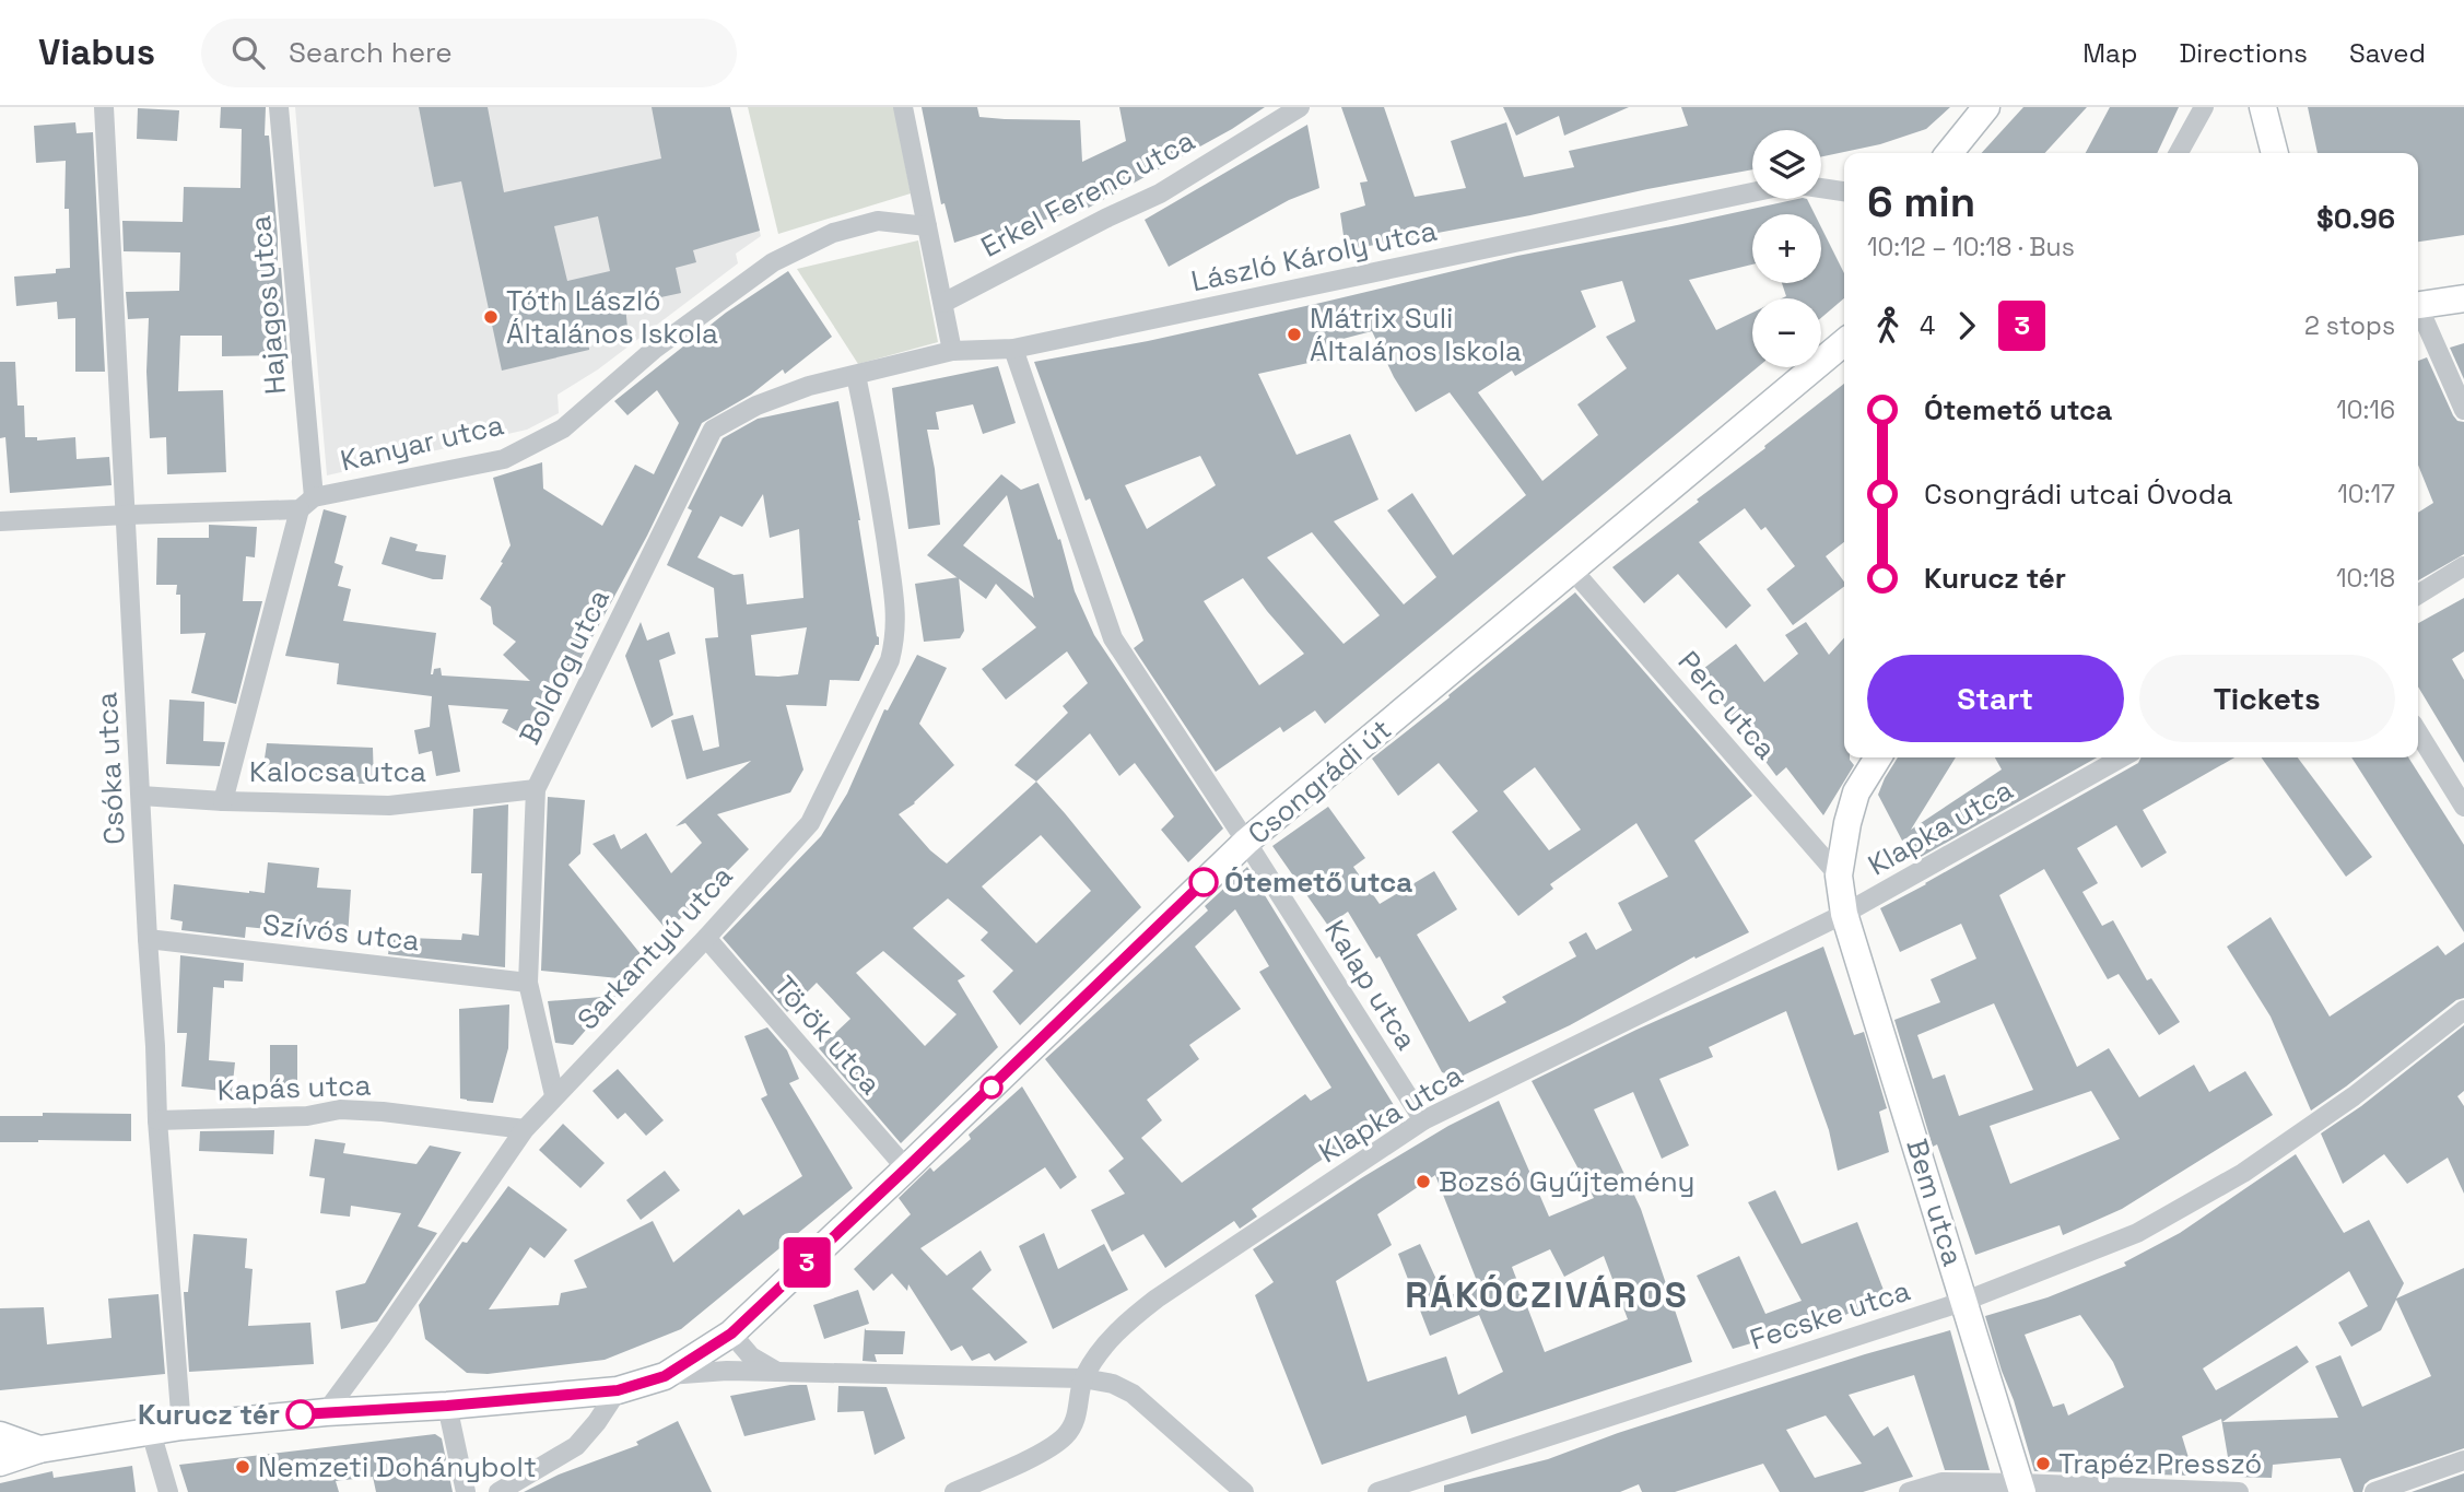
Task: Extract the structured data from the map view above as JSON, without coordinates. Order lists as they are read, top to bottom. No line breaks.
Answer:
{"streets":{"street":["Erkel Ferenc utca","László Károly utca","Hajagos utca","Kanyar utca","Boldog utca","Perc utca","Csóka utca","Kalocsa utca","Csongrádi út","Klapka utca","Szívós utca","Sarkantyú utca","Kalap utca","Török utca","Kapás utca","Bem utca","Fecske utca"]},"crossings":[["László Károly utca","Boldog utca"],["László Károly utca","Sarkantyú utca"],["Hajagos utca","Kanyar utca"],["Hajagos utca","Kalocsa utca"],["Kanyar utca","Csóka utca"],["Boldog utca","Kalocsa utca"],["Boldog utca","Szívós utca"],["Boldog utca","Sarkantyú utca"],["Perc utca","Csongrádi út"],["Perc utca","Bem utca"],["Csóka utca","Kalocsa utca"],["Csóka utca","Csongrádi út"],["Csóka utca","Szívós utca"],["Csóka utca","Kapás utca"],["Csongrádi út","Sarkantyú utca"],["Csongrádi út","Kalap utca"],["Csongrádi út","Török utca"],["Klapka utca","Kalap utca"],["Klapka utca","Bem utca"],["Sarkantyú utca","Török utca"],["Sarkantyú utca","Kapás utca"],["Bem utca","Fecske utca"]],"districts":["RÁKÓCZIVÁROS"],"places":["Tóth László Általános Iskola","Mátrix Suli Általános Iskola","Ótemető utca","Bozsó Gyűjtemény","Kurucz tér","Trapéz Presszó","Nemzeti Dohánybolt"],"lines":["bus line 3"],"page":{"header":"Viabus","search":"Search here","nav":["Map","Directions","Saved"],"on_map":"3","map_buttons":["+","−"],"heading":["6 min","10:12 – 10:18 · Bus","$0.96"],"legs":["4","3","2 stops"],"list":[{"name":"Ótemető utca","value":"10:16"},{"name":"Csongrádi utcai Óvoda","value":"10:17"},{"name":"Kurucz tér","value":"10:18"}],"buttons":["Start","Tickets"]}}
